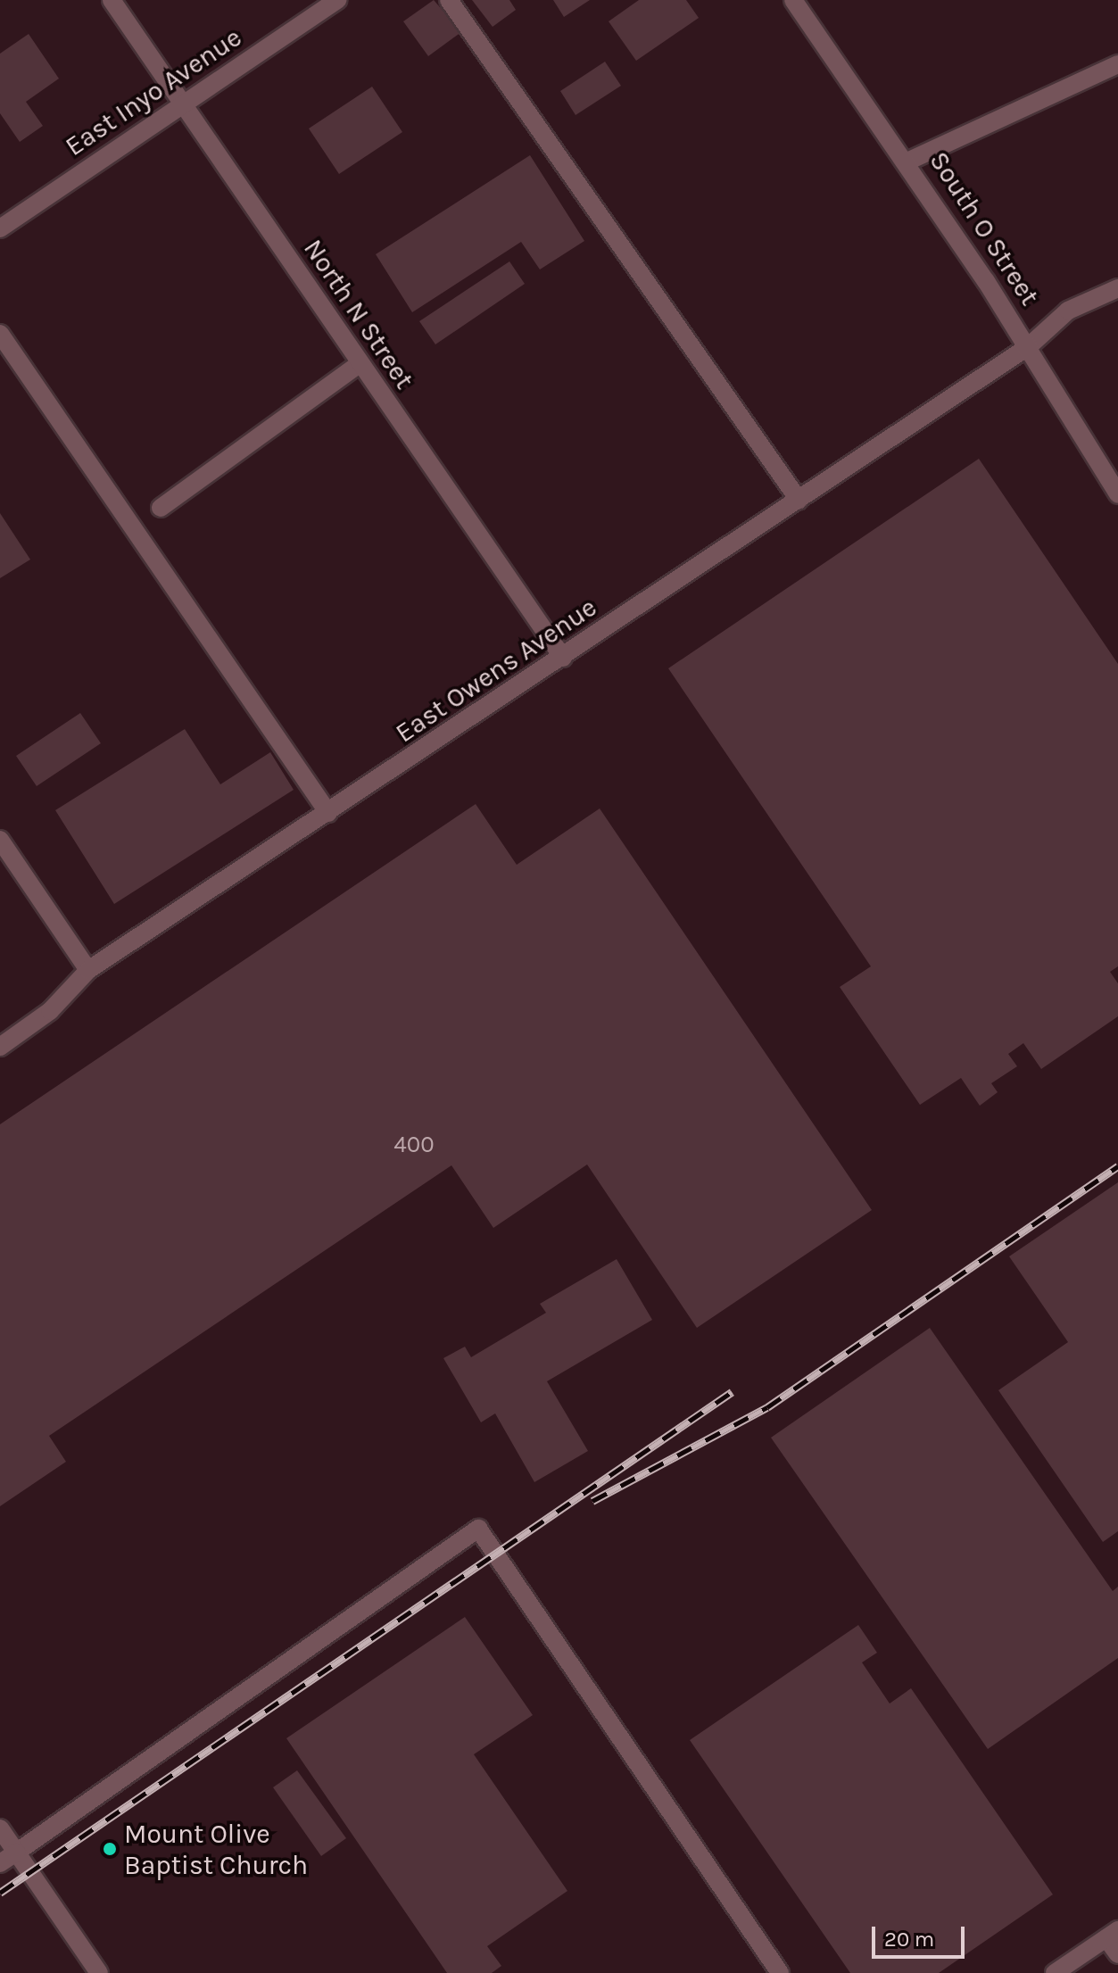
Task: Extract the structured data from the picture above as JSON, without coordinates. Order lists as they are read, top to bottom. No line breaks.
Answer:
{"streets":{"street":["East Inyo Avenue","South O Street","North N Street","East Owens Avenue"]},"crossings":[["East Inyo Avenue","North N Street"],["South O Street","East Owens Avenue"],["North N Street","East Owens Avenue"]],"places":["Mount Olive Baptist Church"],"house_numbers":["400"],"scale_bar":"20 m"}
